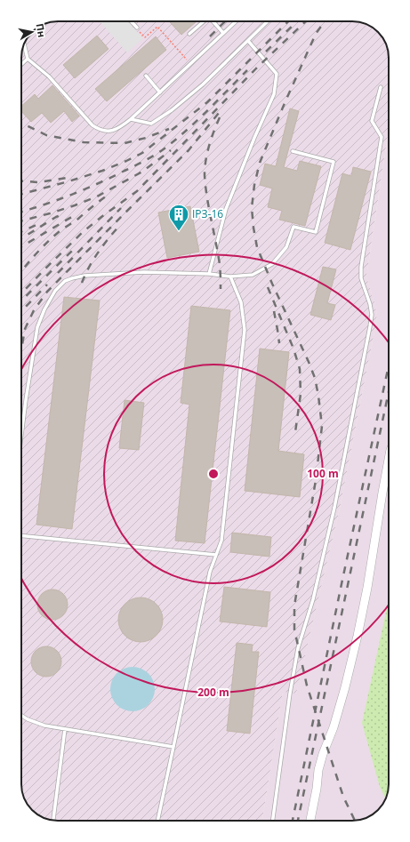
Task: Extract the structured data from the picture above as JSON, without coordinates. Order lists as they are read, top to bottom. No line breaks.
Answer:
{"places":{"building":["ІРЗ-16"]},"north":"right","rings":["100 m","200 m"]}
